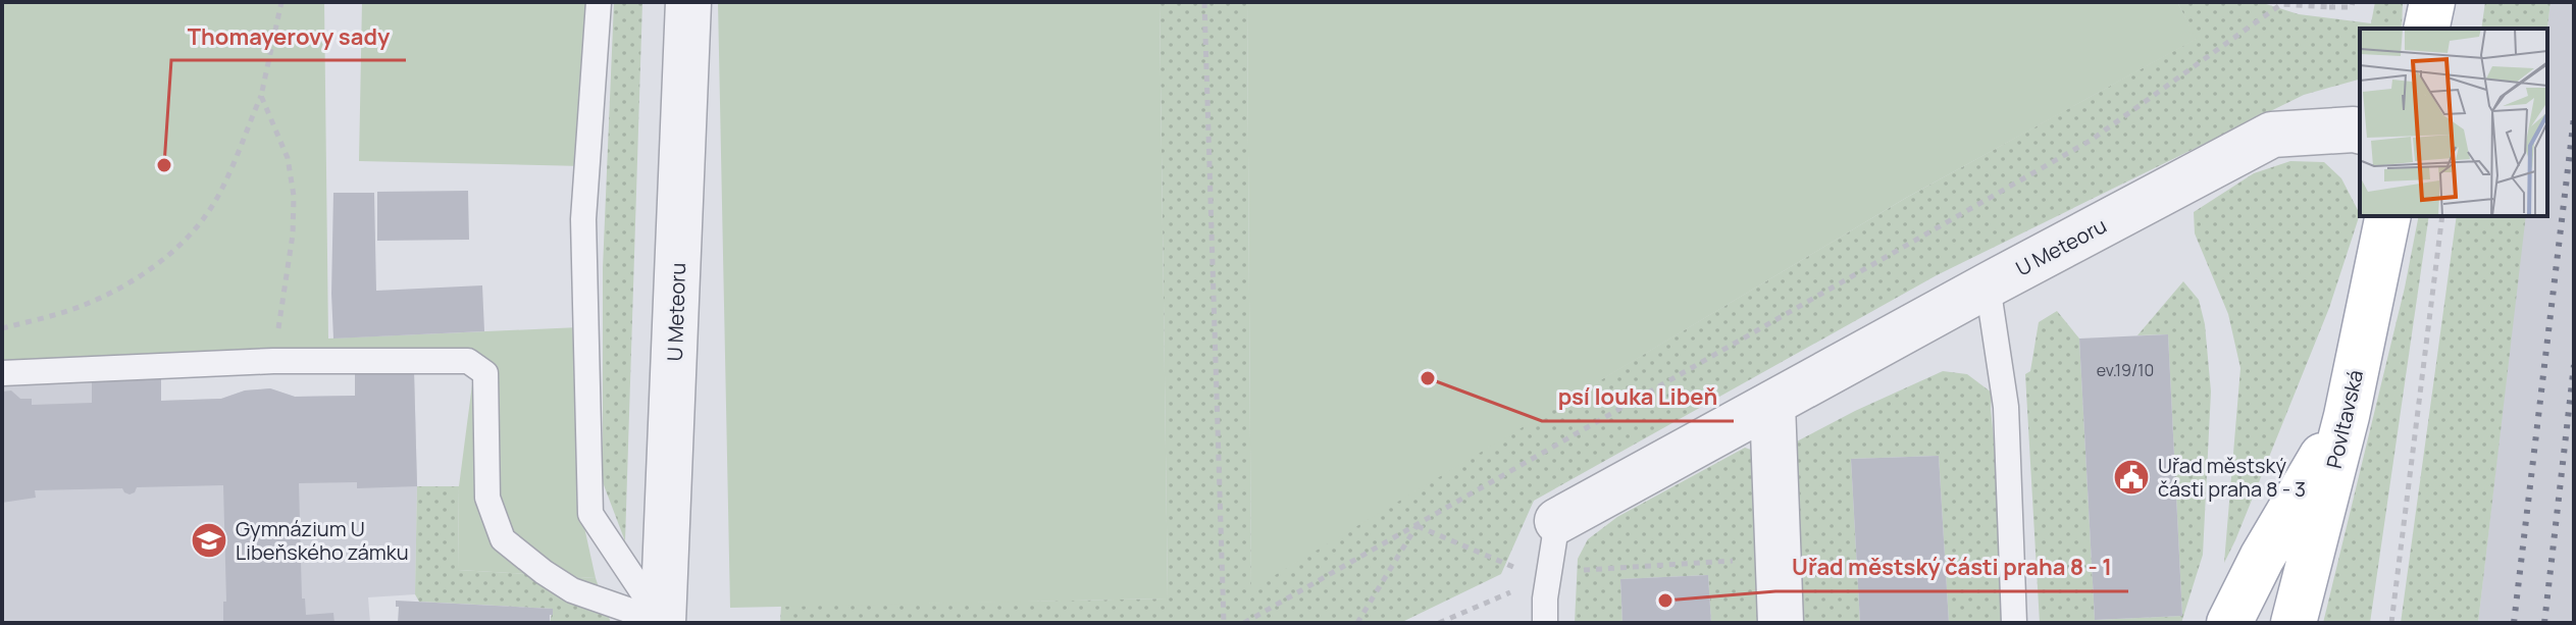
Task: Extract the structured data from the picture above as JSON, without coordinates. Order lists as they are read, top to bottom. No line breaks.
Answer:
{"streets":{"main road":["Povltavská"],"street":["U Meteoru"]},"places":{"other":["Thomayerovy sady","psí louka Libeň","Uřad městský části praha 8 - 1"],"public building":["Uřad městský části praha 8 - 3"],"school or university":["Gymnázium U Libeňského zámku"]},"house_numbers":["ev.19/10"]}
